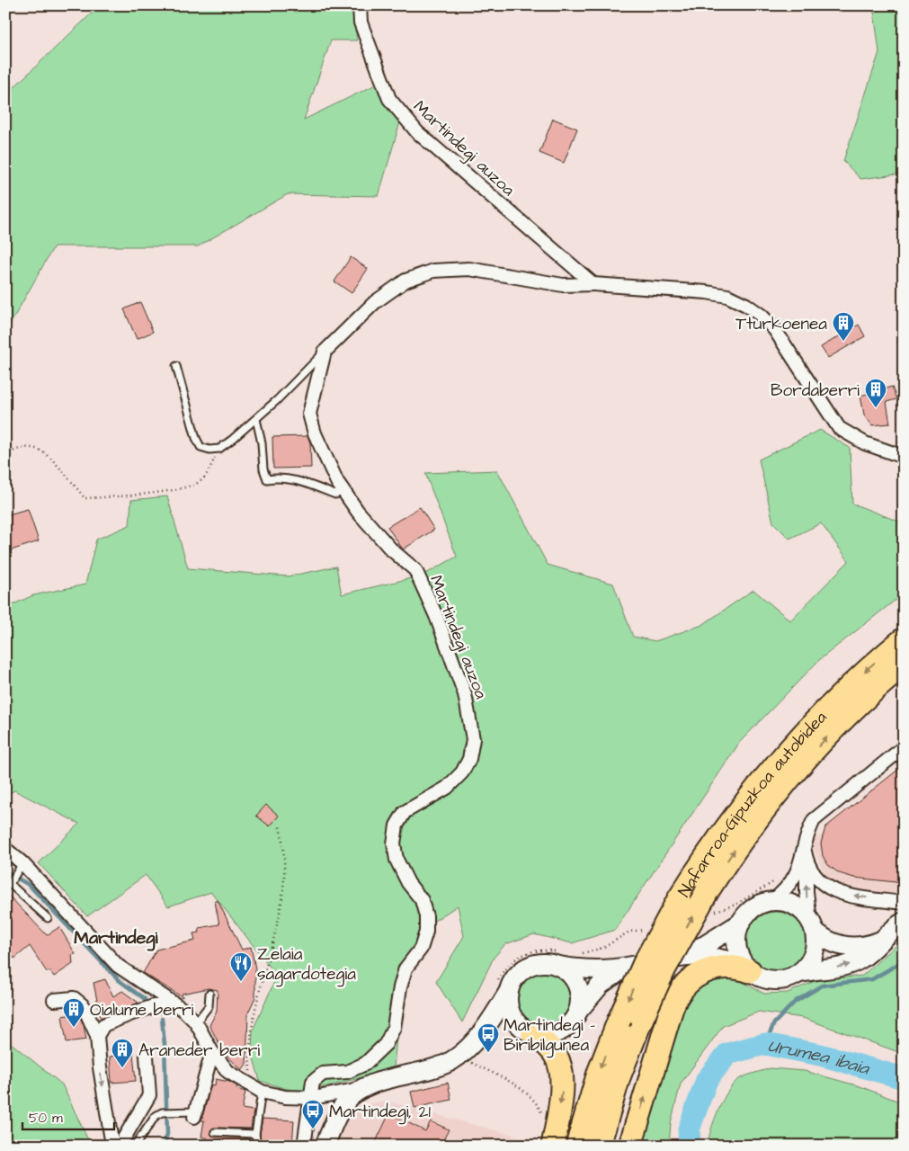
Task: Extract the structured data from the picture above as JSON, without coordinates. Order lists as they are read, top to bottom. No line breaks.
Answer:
{"streets":{"highway":["Nafarroa-Gipuzkoa autobidea"],"street":["Martindegi auzoa"]},"districts":["Martindegi"],"water":["Urumea ibaia"],"places":{"building":["Tturkoenea","Bordaberri","Oialume berri","Araneder berri"],"restaurant":["Zelaia sagardotegia"],"bus stop":["Martindegi - Biribilgunea","Martindegi, 21"]},"scale_bar":"50 m"}
